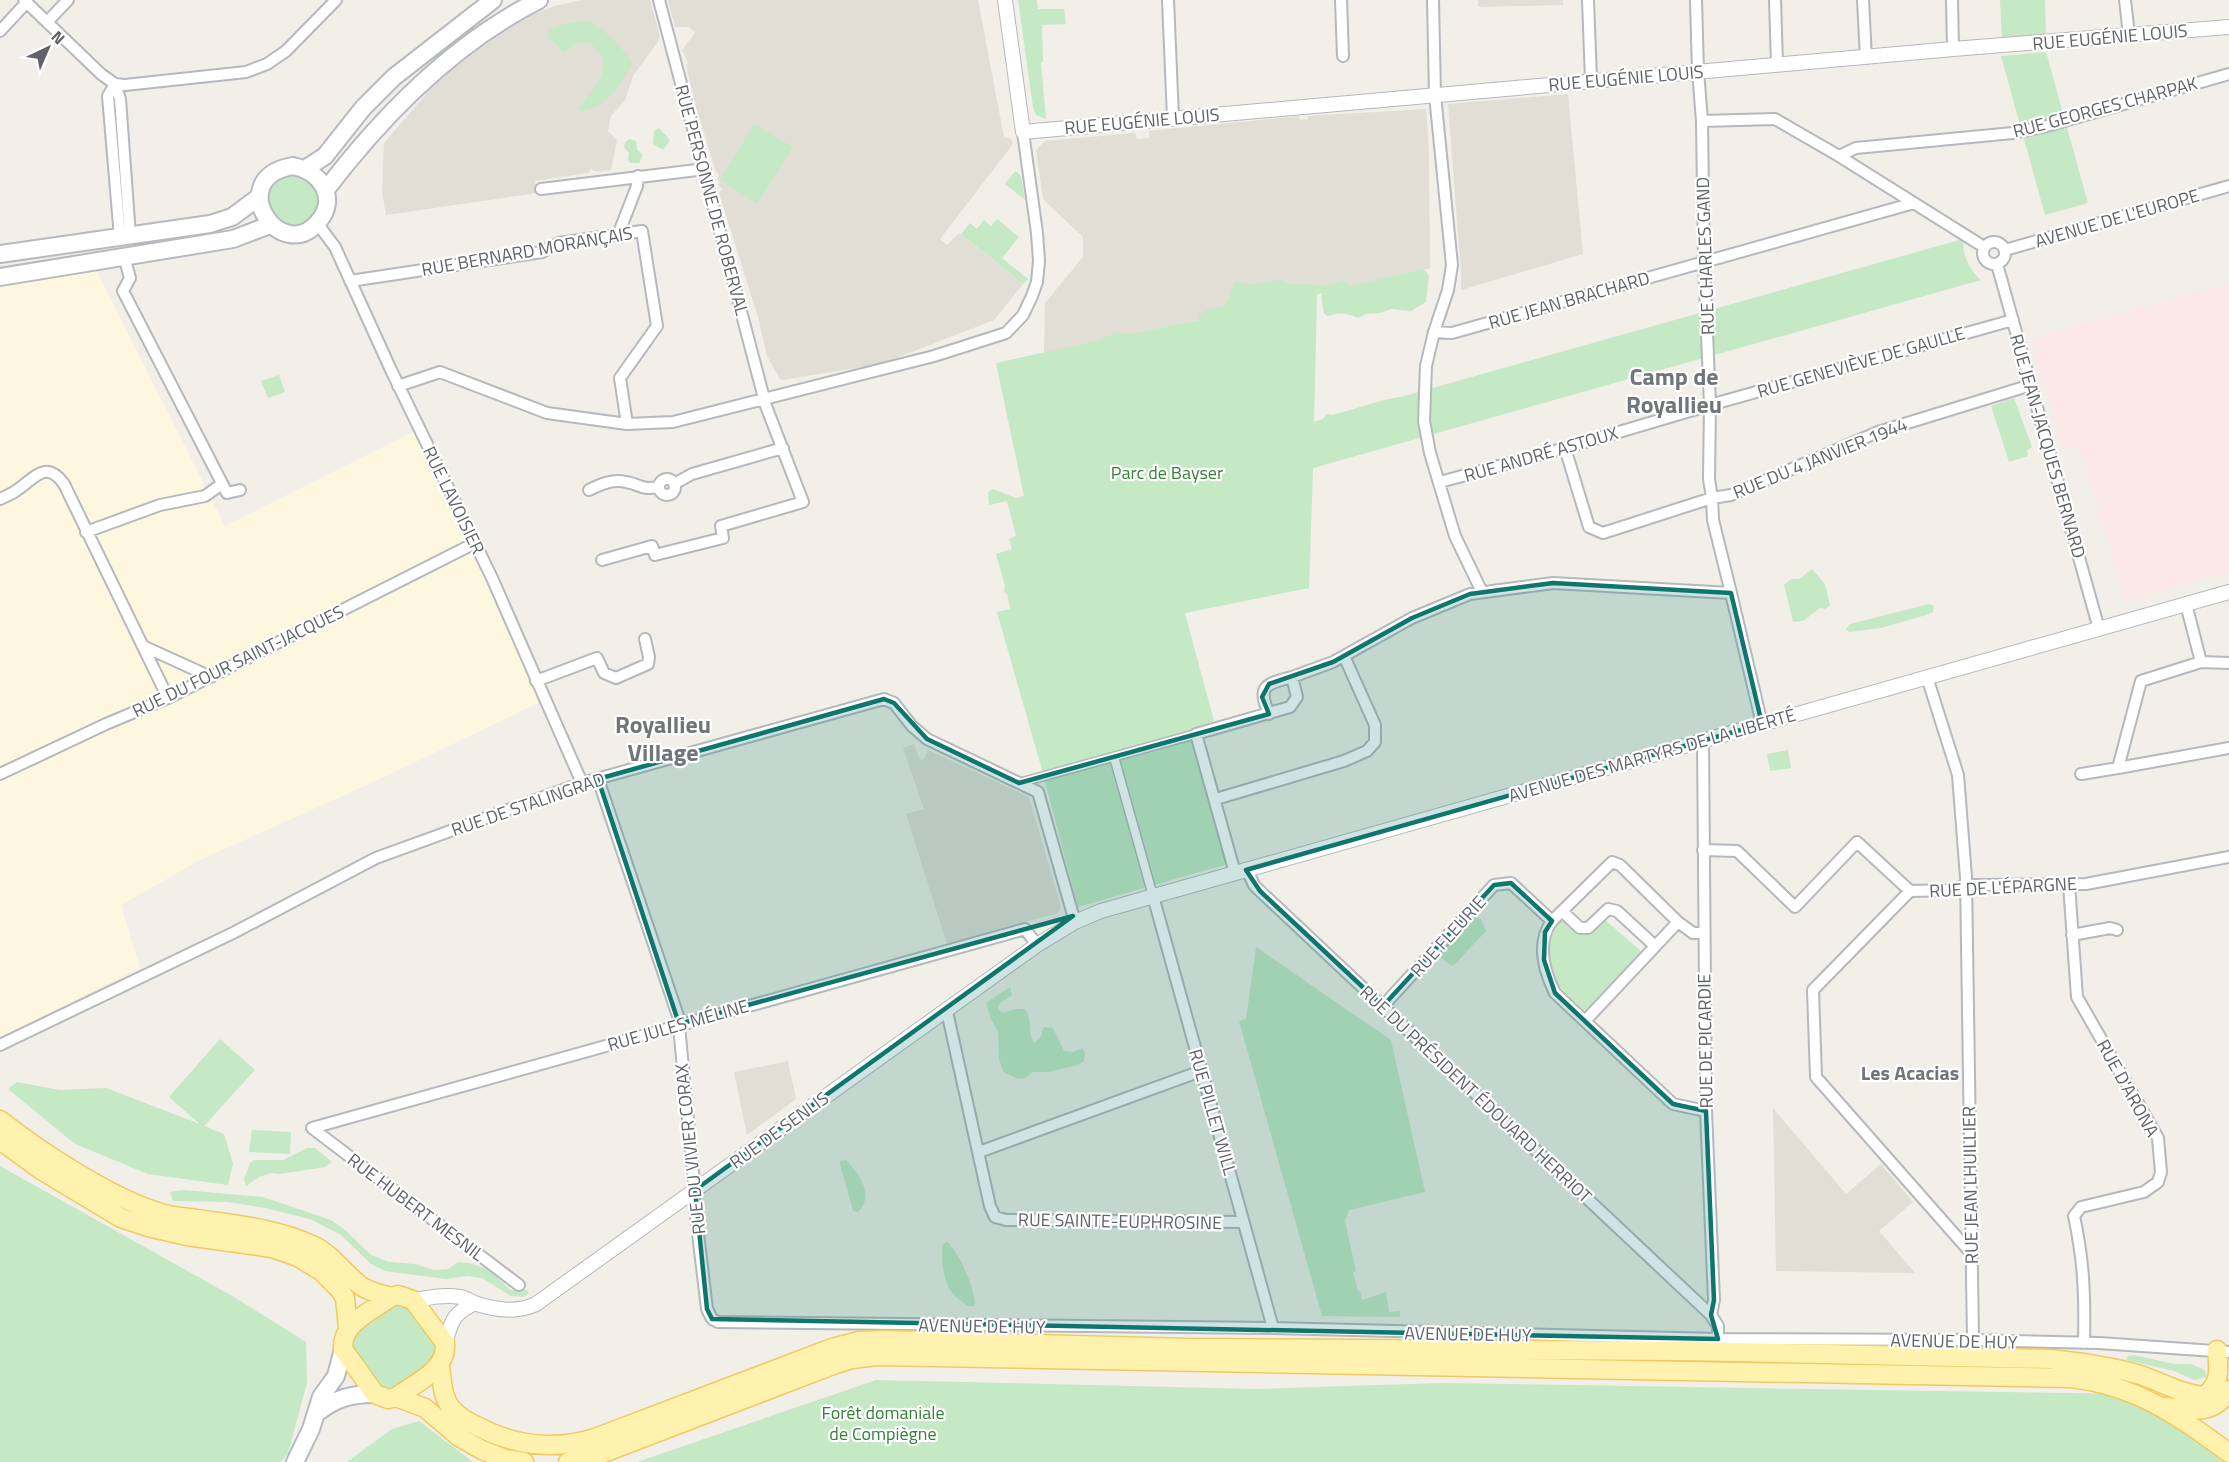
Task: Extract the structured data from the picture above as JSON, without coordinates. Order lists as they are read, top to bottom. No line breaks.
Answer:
{"streets":{"street":["RUE EUGÉNIE LOUIS","RUE GEORGES CHARPAK","RUE PERSONNE DE ROBERVAL","AVENUE DE L'EUROPE","RUE BERNARD MORANÇAIS","RUE CHARLES GAND","RUE JEAN BRACHARD","RUE GENEVIÈVE DE GAULLE","RUE JEAN-JACQUES BERNARD","RUE ANDRÉ ASTOUX","RUE DU 4 JANVIER 1944","RUE LAVOISIER","RUE DU FOUR SAINT-JACQUES","AVENUE DES MARTYRS DE LA LIBERTÉ","RUE DE STALINGRAD","RUE DE L'ÉPARGNE","RUE FLEURIE","RUE JULES MÉLINE","RUE DE PICARDIE","RUE D'ARONA","RUE DU PRÉSIDENT ÉDOUARD HERRIOT","RUE PILLET WILL","RUE DE SENLIS","RUE DU VIVIER CORAX","RUE JEAN LHUILLIER","RUE HUBERT MESNIL","RUE SAINTE-EUPHROSINE","AVENUE DE HUY"]},"crossings":[["RUE EUGÉNIE LOUIS","RUE CHARLES GAND"],["AVENUE DE L'EUROPE","RUE JEAN-JACQUES BERNARD"],["RUE BERNARD MORANÇAIS","RUE LAVOISIER"],["RUE CHARLES GAND","RUE JEAN BRACHARD"],["RUE CHARLES GAND","RUE GENEVIÈVE DE GAULLE"],["RUE CHARLES GAND","RUE ANDRÉ ASTOUX"],["RUE CHARLES GAND","RUE DU 4 JANVIER 1944"],["RUE CHARLES GAND","AVENUE DES MARTYRS DE LA LIBERTÉ"],["RUE GENEVIÈVE DE GAULLE","RUE JEAN-JACQUES BERNARD"],["RUE GENEVIÈVE DE GAULLE","RUE ANDRÉ ASTOUX"],["RUE JEAN-JACQUES BERNARD","RUE DU 4 JANVIER 1944"],["RUE JEAN-JACQUES BERNARD","AVENUE DES MARTYRS DE LA LIBERTÉ"],["RUE ANDRÉ ASTOUX","RUE DU 4 JANVIER 1944"],["RUE LAVOISIER","RUE DU FOUR SAINT-JACQUES"],["RUE LAVOISIER","RUE DE STALINGRAD"],["AVENUE DES MARTYRS DE LA LIBERTÉ","RUE DE STALINGRAD"],["AVENUE DES MARTYRS DE LA LIBERTÉ","RUE DE PICARDIE"],["AVENUE DES MARTYRS DE LA LIBERTÉ","RUE DU PRÉSIDENT ÉDOUARD HERRIOT"],["AVENUE DES MARTYRS DE LA LIBERTÉ","RUE PILLET WILL"],["AVENUE DES MARTYRS DE LA LIBERTÉ","RUE DE SENLIS"],["AVENUE DES MARTYRS DE LA LIBERTÉ","RUE JEAN LHUILLIER"],["RUE DE STALINGRAD","RUE DE SENLIS"],["RUE DE STALINGRAD","RUE DU VIVIER CORAX"],["RUE DE L'ÉPARGNE","RUE D'ARONA"],["RUE DE L'ÉPARGNE","RUE JEAN LHUILLIER"],["RUE FLEURIE","RUE DU PRÉSIDENT ÉDOUARD HERRIOT"],["RUE JULES MÉLINE","RUE DE SENLIS"],["RUE JULES MÉLINE","RUE DU VIVIER CORAX"],["RUE JULES MÉLINE","RUE HUBERT MESNIL"],["RUE DE PICARDIE","RUE DU PRÉSIDENT ÉDOUARD HERRIOT"],["RUE DE PICARDIE","AVENUE DE HUY"],["RUE D'ARONA","AVENUE DE HUY"],["RUE PILLET WILL","RUE SAINTE-EUPHROSINE"],["RUE PILLET WILL","AVENUE DE HUY"],["RUE DE SENLIS","RUE DU VIVIER CORAX"],["RUE DE SENLIS","RUE SAINTE-EUPHROSINE"],["RUE DU VIVIER CORAX","AVENUE DE HUY"],["RUE JEAN LHUILLIER","AVENUE DE HUY"]],"districts":["Camp de Royallieu","Royallieu Village","Les Acacias"],"parks":["Parc de Bayser","Forêt domaniale de Compiègne"],"north":"top right"}
